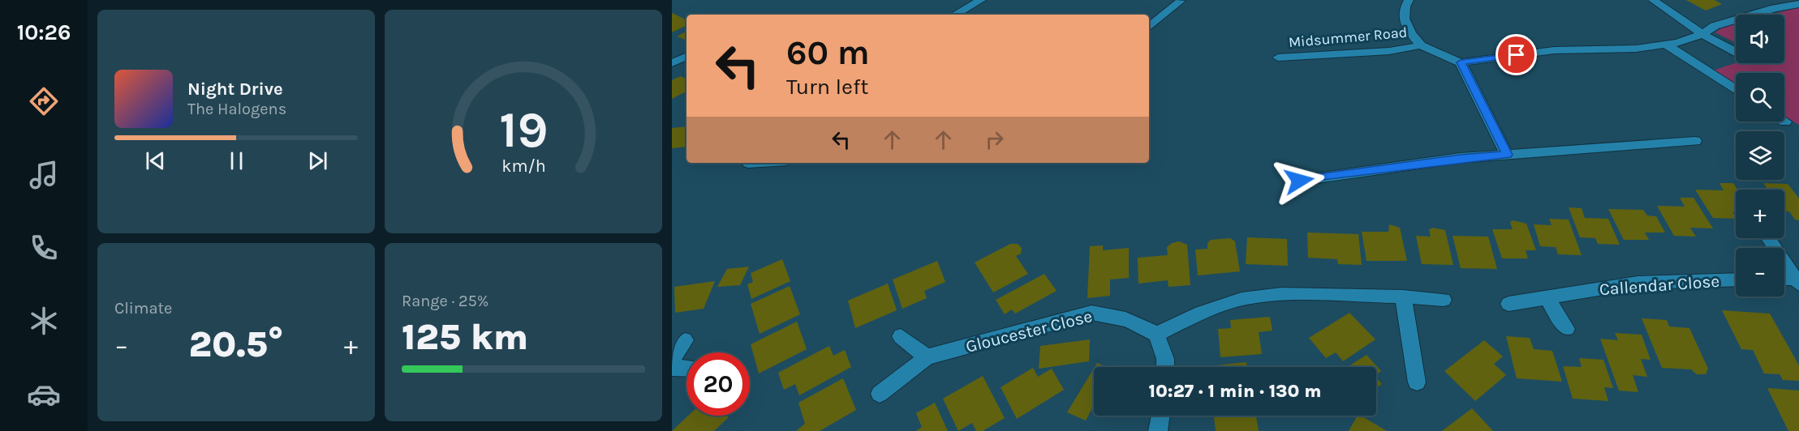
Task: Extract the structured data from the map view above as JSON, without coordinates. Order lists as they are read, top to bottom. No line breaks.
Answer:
{"streets":{"street":["Midsummer Road","Callendar Close","Gloucester Close"]},"page":{"tabs":"10:26","map_buttons":["+","−"],"turn":["60 m","Turn left"],"song":["Night Drive","The Halogens"],"tile":["Climate",["Range · 25%","125 km"]],"heat":["−","20.5°","+"],"limit":"20","trip":"10:27 · 1 min · 130 m","gauge":["19","km/h"]}}
